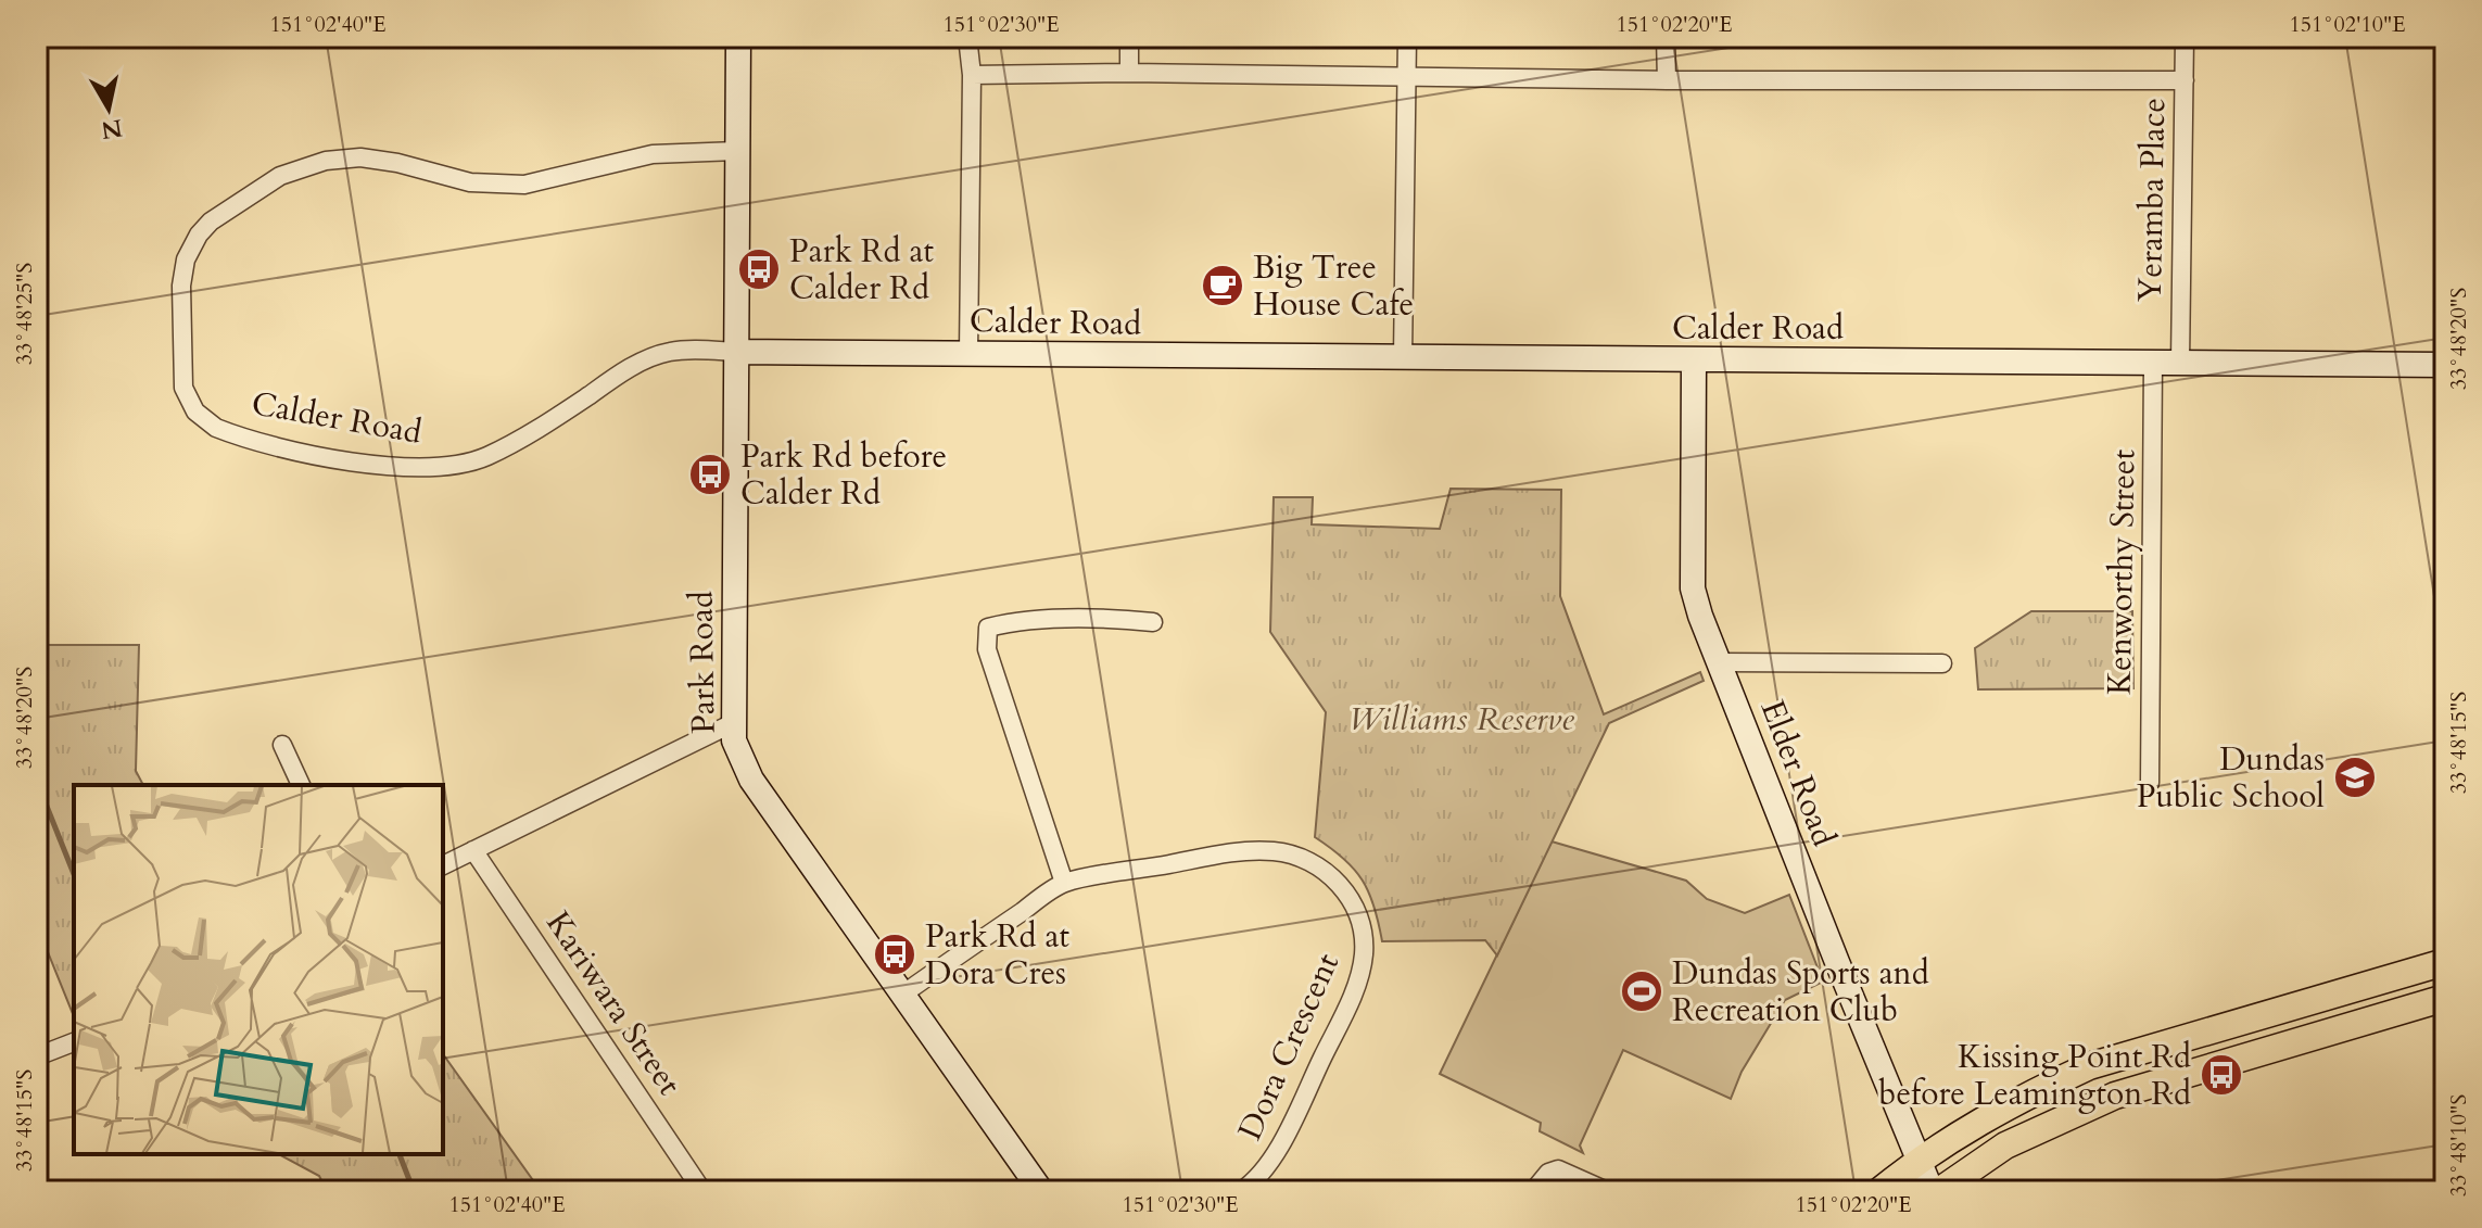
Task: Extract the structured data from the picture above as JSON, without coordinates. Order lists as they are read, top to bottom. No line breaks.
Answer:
{"streets":{"street":["Yeramba Place","Calder Road","Kenworthy Street","Park Road","Elder Road","Kariwara Street","Dora Crescent"]},"crossings":[["Yeramba Place","Calder Road"],["Calder Road","Kenworthy Street"],["Calder Road","Park Road"],["Calder Road","Elder Road"],["Park Road","Dora Crescent"]],"parks":["Williams Reserve"],"places":{"bus stop":["Park Rd at Calder Rd","Park Rd before Calder Rd","Park Rd at Dora Cres","Kissing Point Rd before Leamington Rd"],"cafe":["Big Tree House Cafe"],"school or university":["Dundas Public School"],"sports":["Dundas Sports and Recreation Club"]},"north":"bottom","coordinates":["151°02'40\"E","151°02'30\"E","151°02'20\"E","151°02'10\"E","33°48'25\"S","33°48'20\"S","33°48'15\"S","33°48'10\"S"]}
